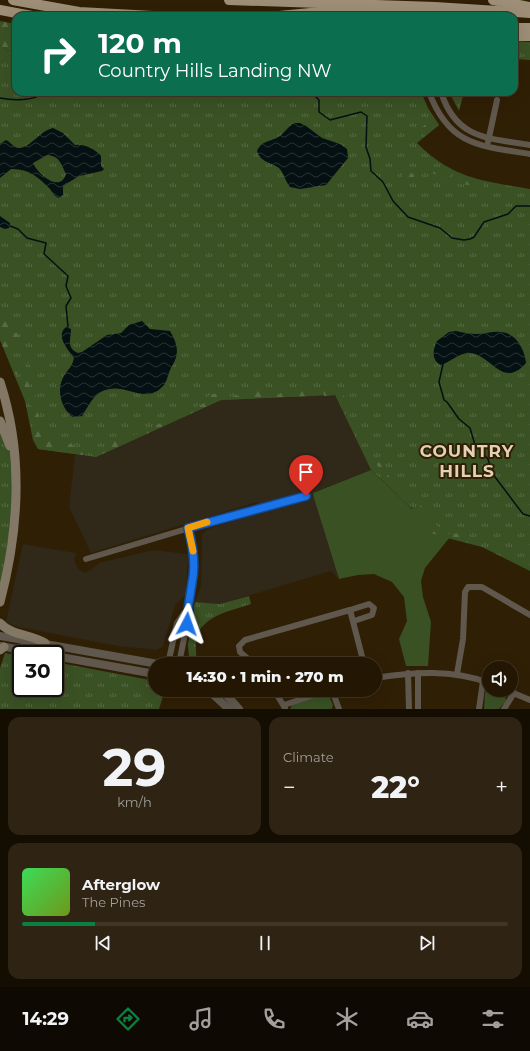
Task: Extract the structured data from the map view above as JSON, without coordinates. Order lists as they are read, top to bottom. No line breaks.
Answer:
{"districts":["COUNTRY HILLS"],"page":{"turn":["120 m","Country Hills Landing NW"],"limit":"30","trip":"14:30 · 1 min · 270 m","tile":[["29","km/h"],"Climate"],"heat":["−","22°","+"],"song":["Afterglow","The Pines"],"tabs":"14:29"}}
